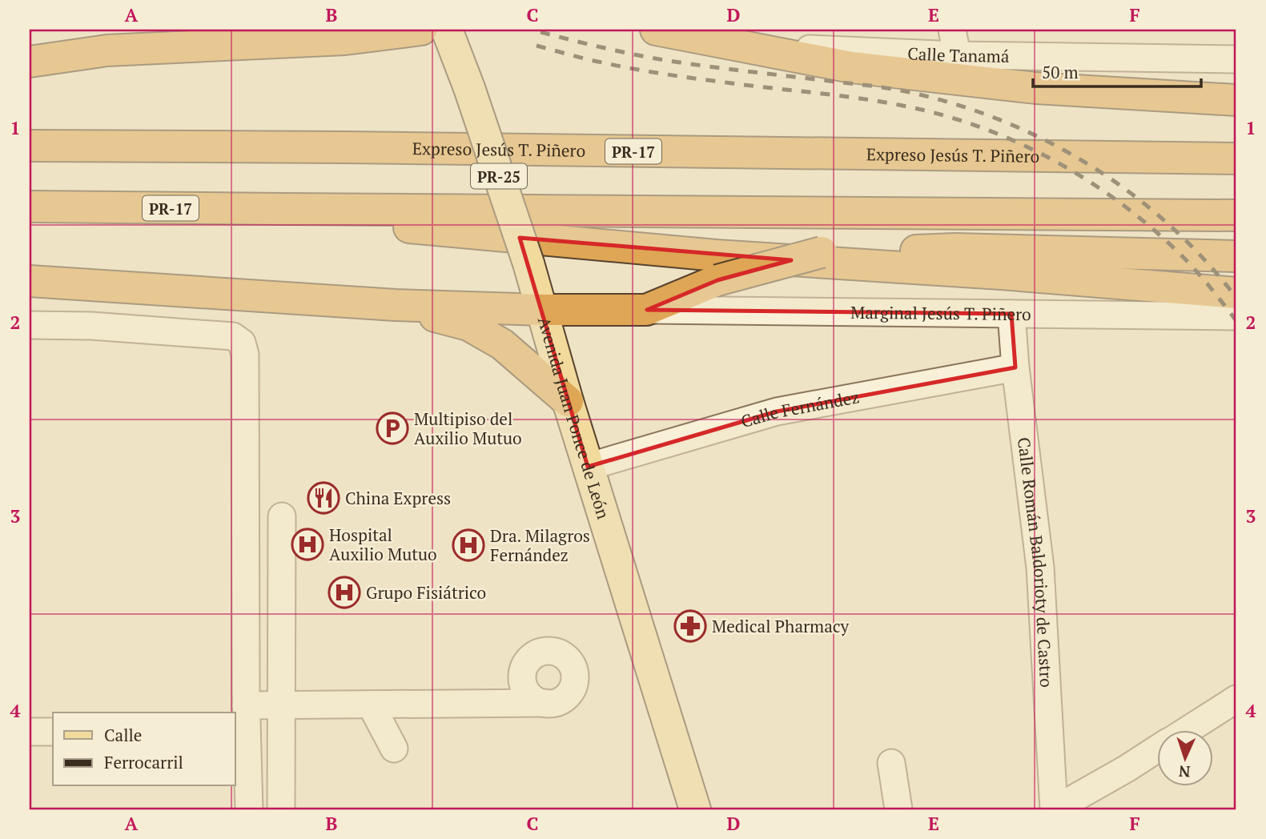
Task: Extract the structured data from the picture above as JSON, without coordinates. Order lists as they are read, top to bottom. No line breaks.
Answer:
{"streets":{"highway":["Expreso Jesús T. Piñero","PR-17"],"main road":["PR-25","Avenida Juan Ponce de León"],"street":["Calle Tanamá","Marginal Jesús T. Piñero","Calle Fernández","Calle Román Baldorioty de Castro"]},"crossings":[["Marginal Jesús T. Piñero","Calle Román Baldorioty de Castro"],["Calle Fernández","Avenida Juan Ponce de León"],["Calle Fernández","Calle Román Baldorioty de Castro"]],"places":{"parking":["Multipiso del Auxilio Mutuo"],"restaurant":["China Express"],"hospital":["Hospital Auxilio Mutuo","Dra. Milagros Fernández","Grupo Fisiátrico"],"pharmacy":["Medical Pharmacy"]},"legend":["Calle","Ferrocarril"],"scale_bar":"50 m","north":"bottom","grid":{"columns":["A","B","C","D","E","F"],"rows":["1","2","3","4"]}}
